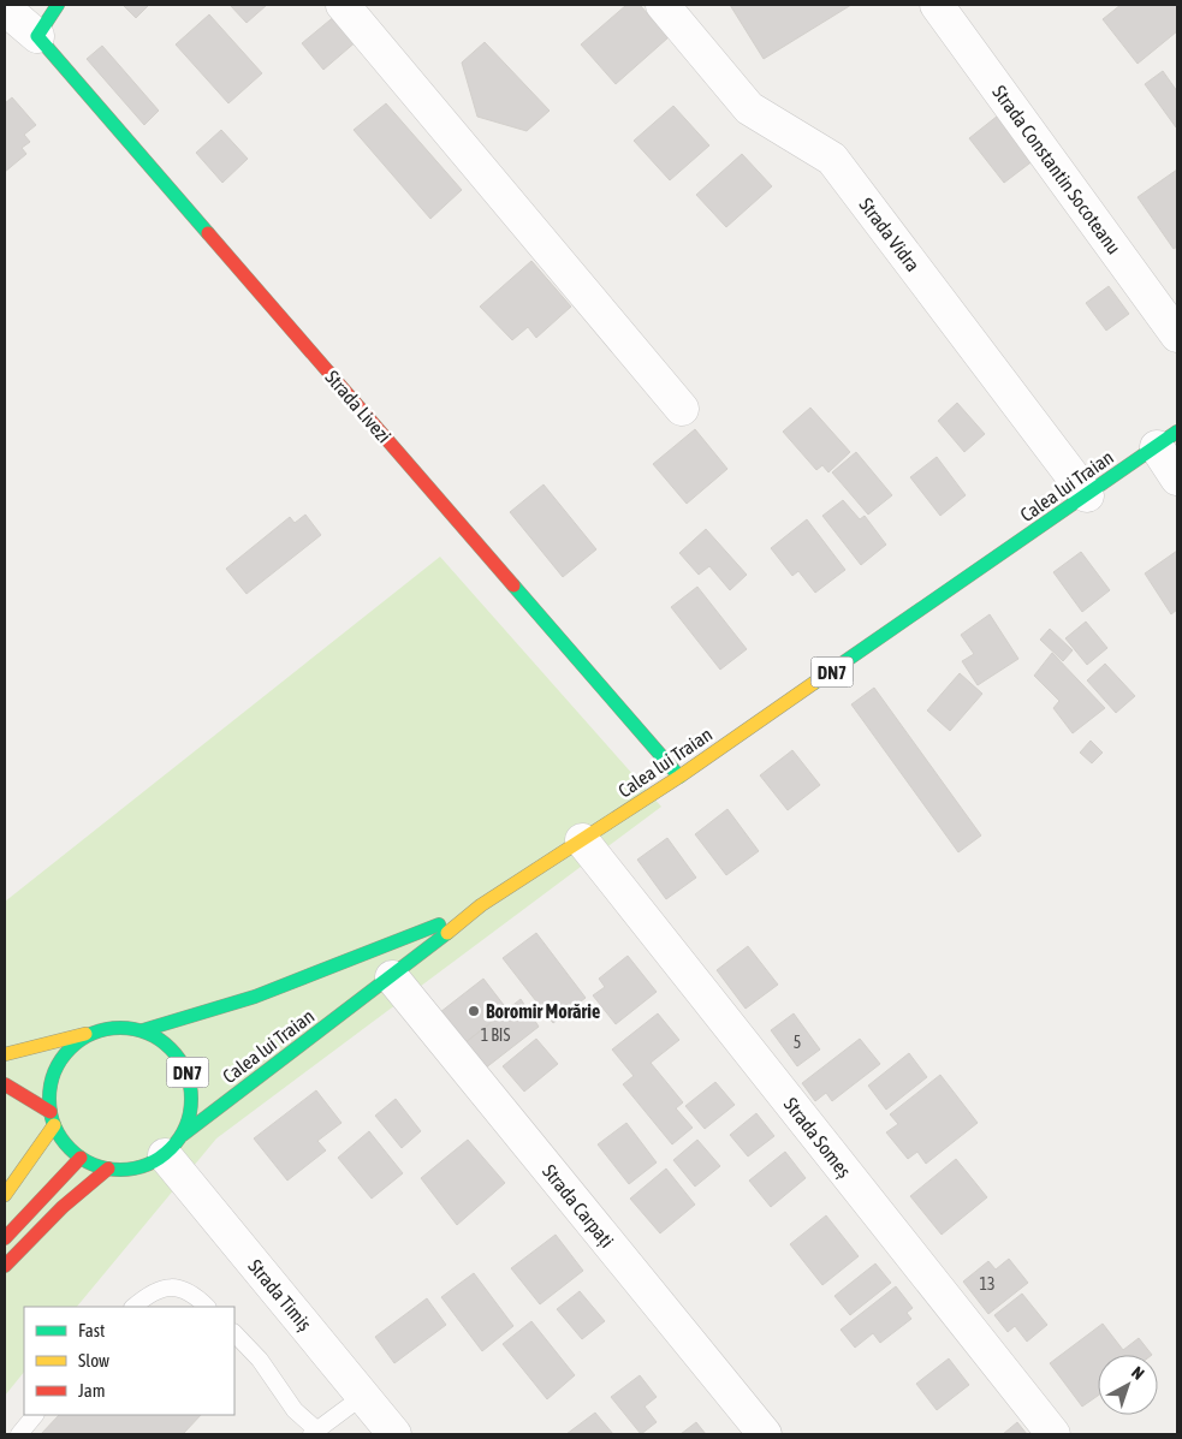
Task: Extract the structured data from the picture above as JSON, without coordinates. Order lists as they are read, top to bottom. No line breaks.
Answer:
{"streets":{"main road":["Strada Livezi","Calea lui Traian","DN7"],"street":["Strada Constantin Socoteanu","Strada Vidra","Strada Someș","Strada Carpați","Strada Timiș"]},"crossings":[["Strada Vidra","Calea lui Traian"],["Strada Livezi","Calea lui Traian"],["Calea lui Traian","DN7"],["Calea lui Traian","Strada Someș"],["Calea lui Traian","Strada Carpați"],["Calea lui Traian","Strada Timiș"],["DN7","Strada Timiș"]],"places":["Boromir Morărie"],"house_numbers":["1 BIS","5","13"],"legend":["Fast","Slow","Jam"],"north":"top right"}
